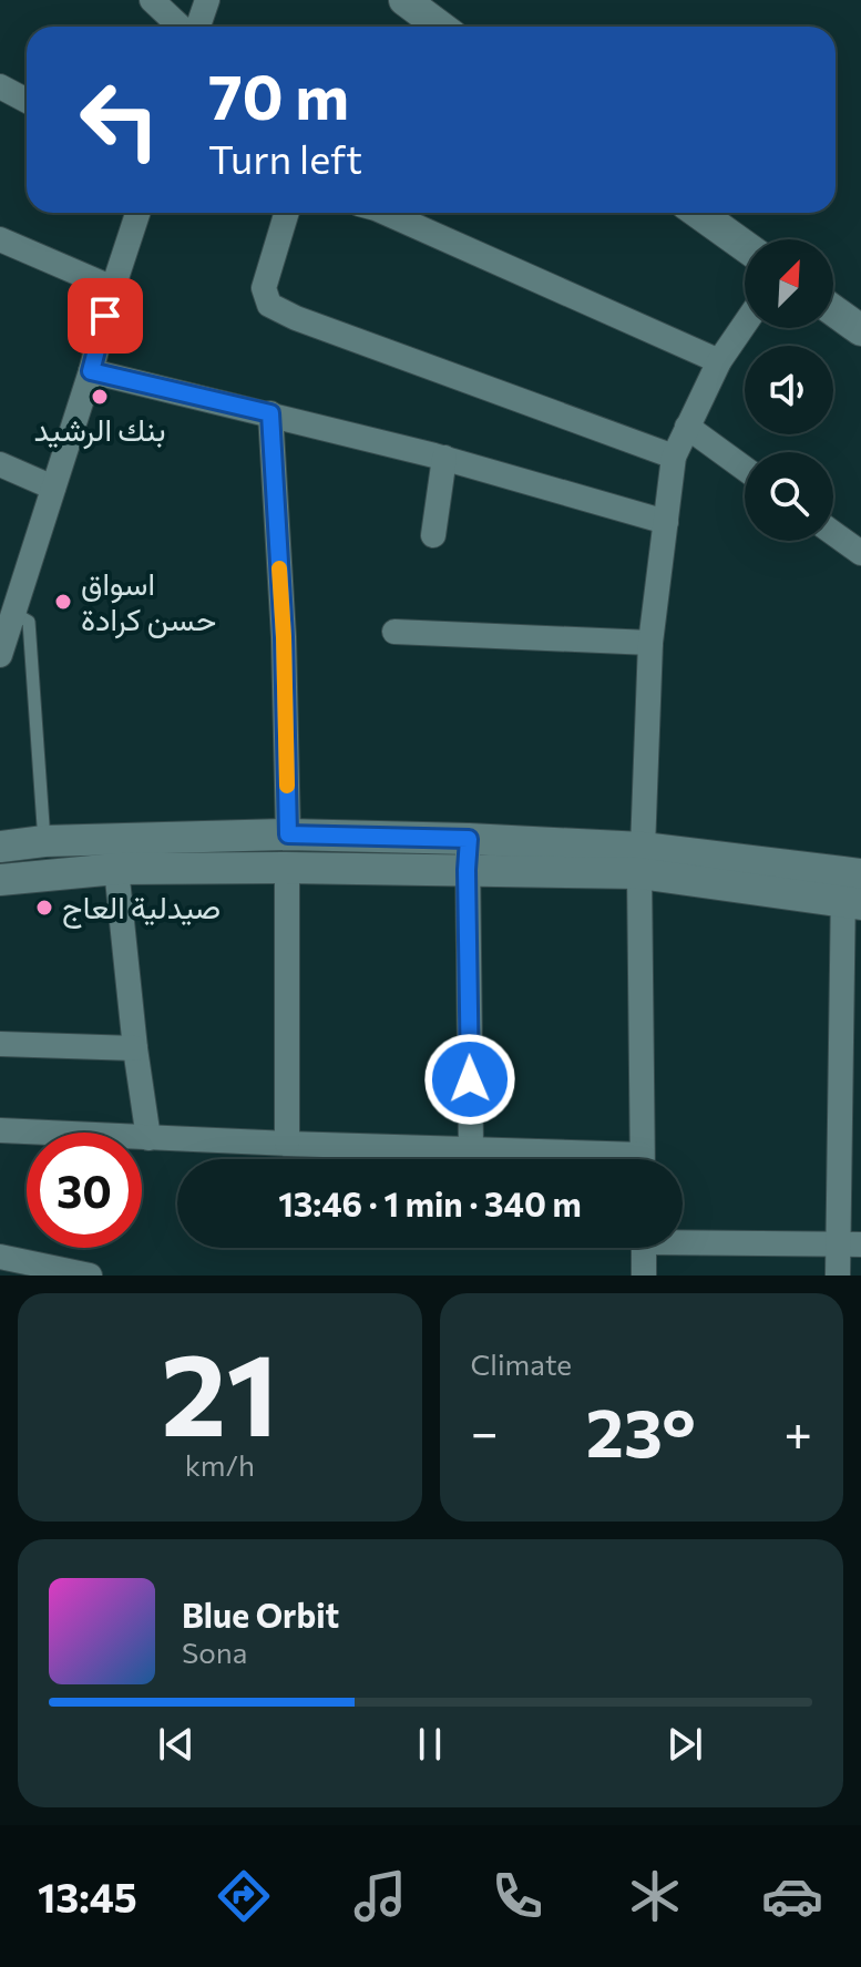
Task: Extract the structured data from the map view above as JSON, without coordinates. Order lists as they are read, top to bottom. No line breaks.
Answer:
{"places":["بنك الرشيد","اسواق حسن كرادة","صيدلية العاج"],"north":"top right","page":{"turn":["70 m","Turn left"],"limit":"30","trip":"13:46 · 1 min · 340 m","tile":[["21","km/h"],"Climate"],"heat":["−","23°","+"],"song":["Blue Orbit","Sona"],"tabs":"13:45"}}
